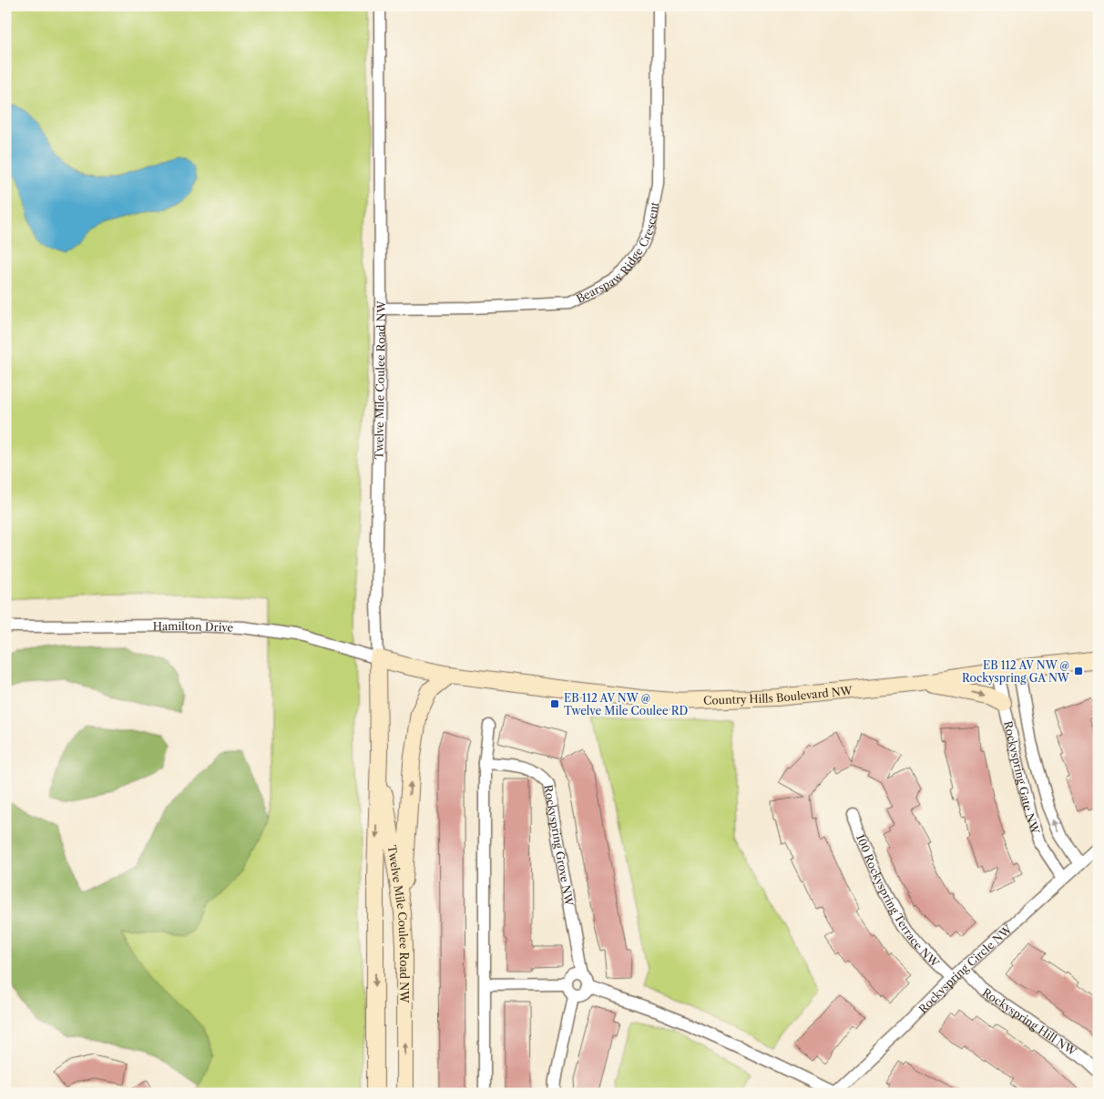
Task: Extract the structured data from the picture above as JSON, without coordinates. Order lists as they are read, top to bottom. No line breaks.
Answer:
{"streets":{"main road":["Twelve Mile Coulee Road NW","Country Hills Boulevard NW"],"street":["Bearspaw Ridge Crescent","Hamilton Drive","Rockyspring Gate NW","Rockyspring Grove NW","100 Rockyspring Terrace NW","Rockyspring Circle NW","Rockyspring Hill NW"]},"crossings":[["Bearspaw Ridge Crescent","Twelve Mile Coulee Road NW"],["Twelve Mile Coulee Road NW","Hamilton Drive"],["Twelve Mile Coulee Road NW","Country Hills Boulevard NW"],["Hamilton Drive","Country Hills Boulevard NW"],["Country Hills Boulevard NW","Rockyspring Gate NW"],["Rockyspring Gate NW","Rockyspring Circle NW"],["100 Rockyspring Terrace NW","Rockyspring Circle NW"],["Rockyspring Circle NW","Rockyspring Hill NW"]],"places":{"transit":["EB 112 AV NW @ Rockyspring GA NW","EB 112 AV NW @ Twelve Mile Coulee RD"]}}
